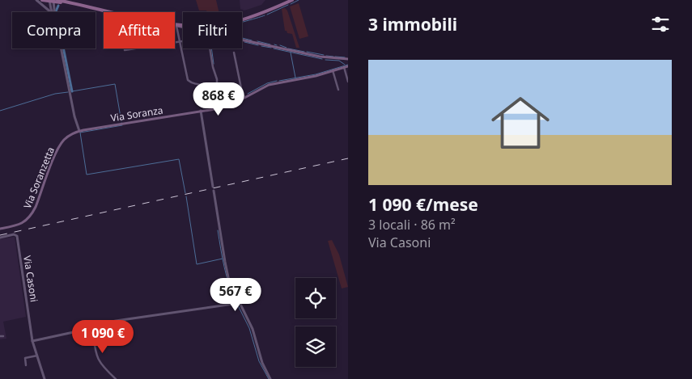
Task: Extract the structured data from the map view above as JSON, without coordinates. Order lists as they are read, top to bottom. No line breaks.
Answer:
{"streets":{"main road":["Via Soranza","Via Soranzetta"],"street":["Via Casoni"]},"crossings":[["Via Soranza","Via Soranzetta"]],"page":{"heading":"3 immobili","chip":["Compra","Affitta","Filtri"],"list":[{"name":"1 090 €/mese","note":"3 locali · 86 m² · Via Casoni"}],"price":["868 €","567 €","1 090 €"]}}
